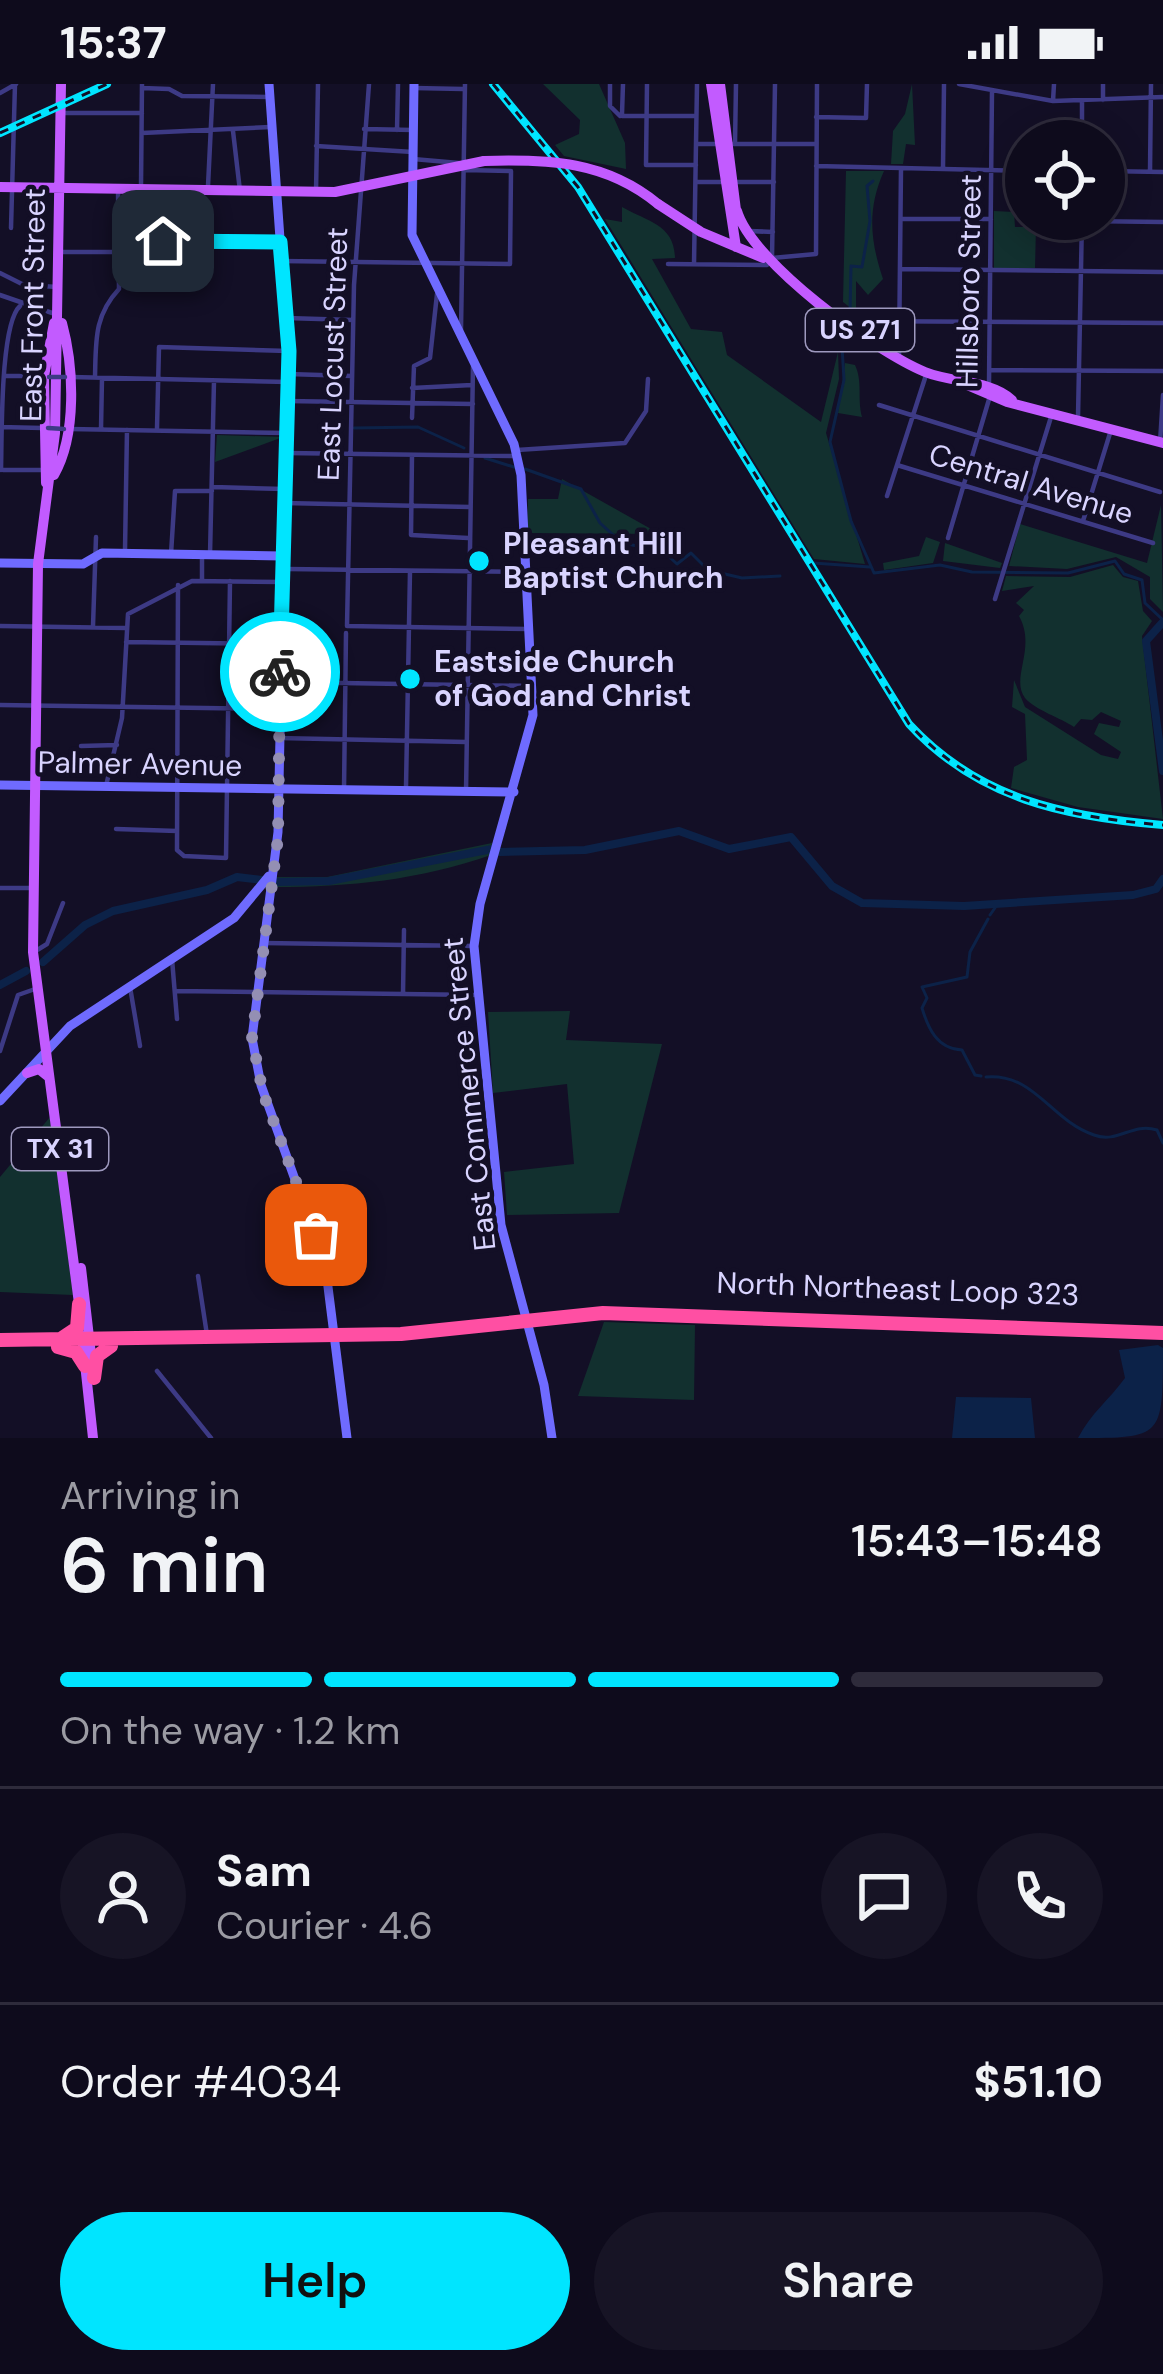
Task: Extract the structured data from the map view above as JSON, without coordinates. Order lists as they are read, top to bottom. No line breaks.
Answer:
{"streets":{"highway":["North Northeast Loop 323"],"main road":["East Front Street","US 271","TX 31"],"street":["Hillsboro Street","East Locust Street","Central Avenue","Palmer Avenue","East Commerce Street"]},"crossings":[["Hillsboro Street","US 271"],["Hillsboro Street","Central Avenue"],["East Front Street","US 271"],["East Front Street","TX 31"],["US 271","East Locust Street"],["US 271","East Commerce Street"],["East Locust Street","Palmer Avenue"],["Palmer Avenue","East Commerce Street"],["Palmer Avenue","TX 31"],["East Commerce Street","North Northeast Loop 323"]],"places":["Pleasant Hill Baptist Church","Eastside Church of God and Christ"],"page":{"status":"15:37","heading":["6 min","Arriving in","15:43–15:48"],"panel":["Sam","Courier · 4.6","Order #4034","$51.10"],"bar":"On the way · 1.2 km","buttons":["Help","Share"]}}
